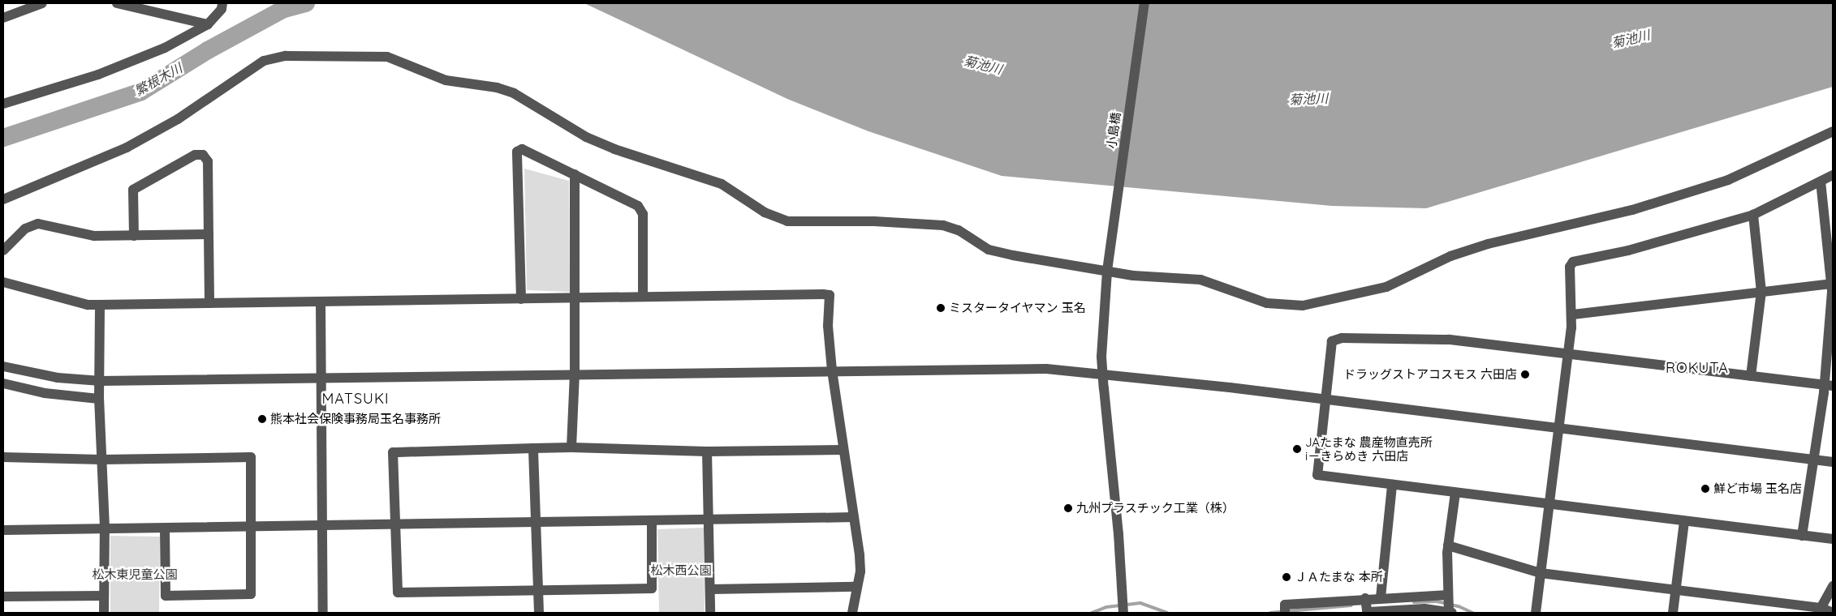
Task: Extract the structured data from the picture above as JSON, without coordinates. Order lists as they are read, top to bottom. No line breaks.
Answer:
{"streets":{"street":["小島橋"]},"districts":["ROKUTA","MATSUKI"],"water":["菊池川","繁根木川"],"parks":["松木西公園","松木東児童公園"],"places":["ミスタータイヤマン 玉名","ドラッグストアコスモス 六田店","熊本社会保険事務局玉名事務所","JAたまな 農産物直売所 i－きらめき 六田店","鮮ど市場 玉名店","九州プラスチック工業（株）","ＪＡたまな 本所"]}
